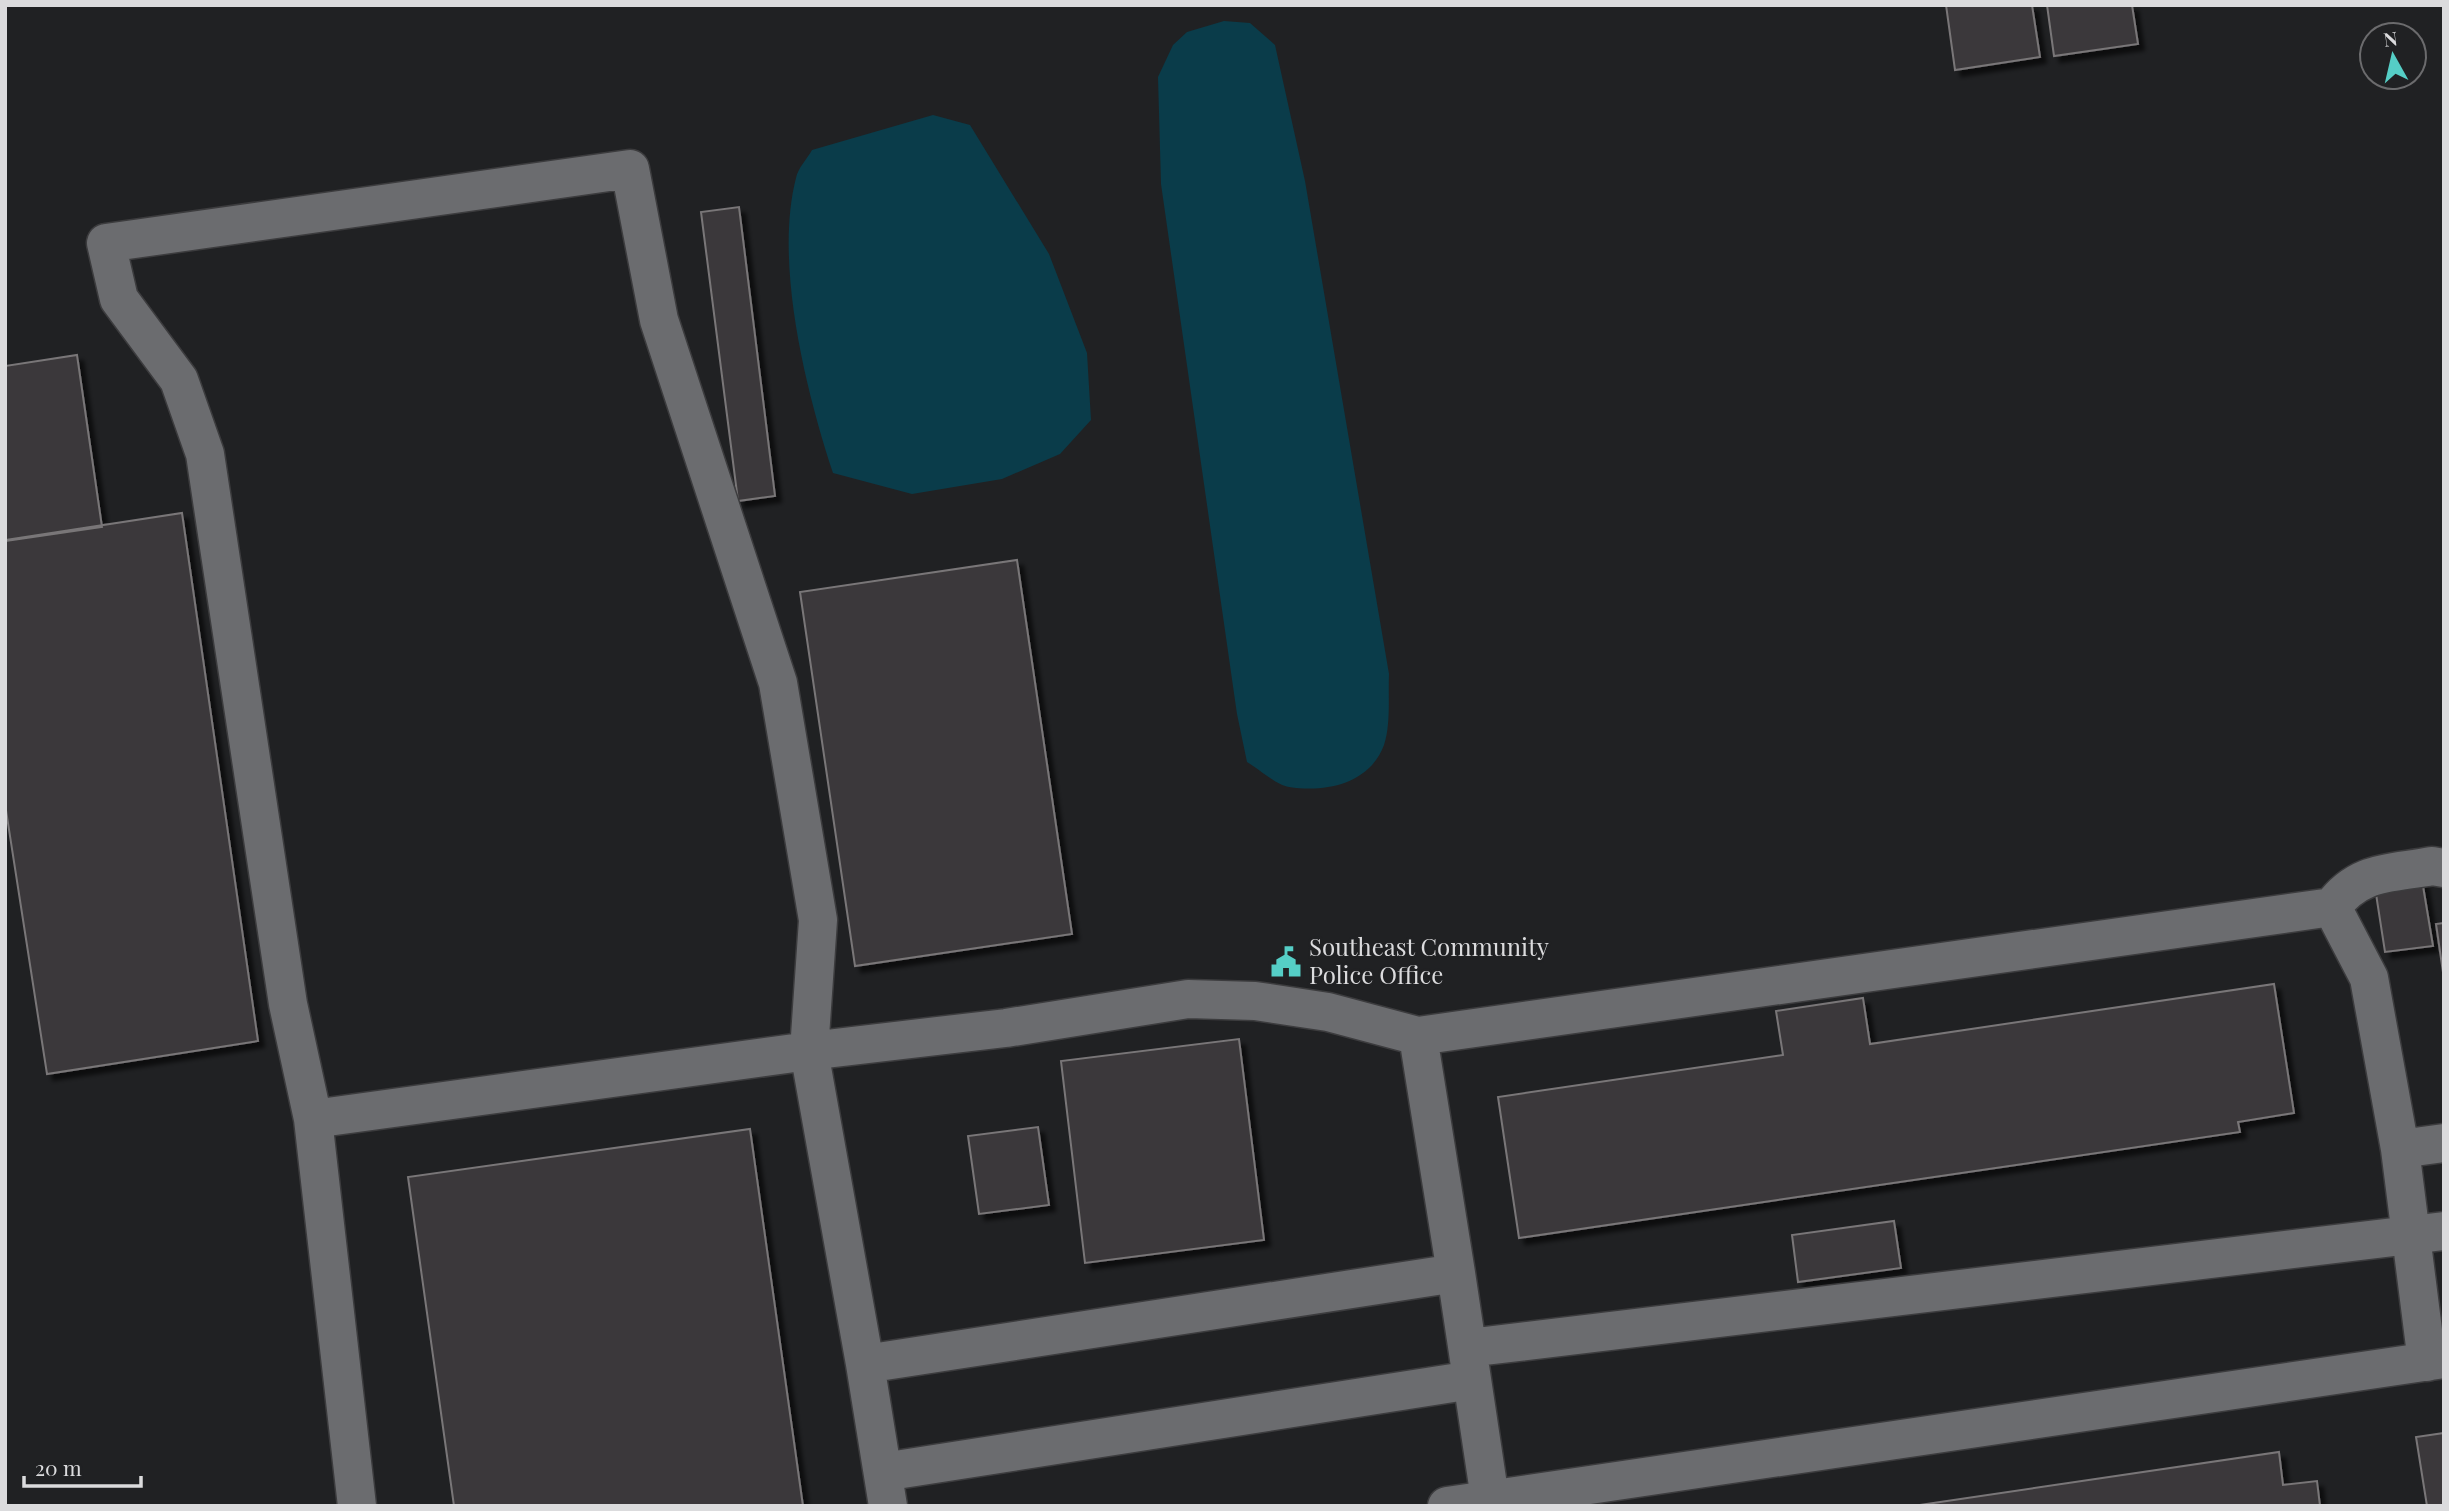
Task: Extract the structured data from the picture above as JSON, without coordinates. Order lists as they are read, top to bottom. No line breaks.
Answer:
{"places":{"public building":["Southeast Community Police Office"]},"scale_bar":"20 m","north":"top"}
